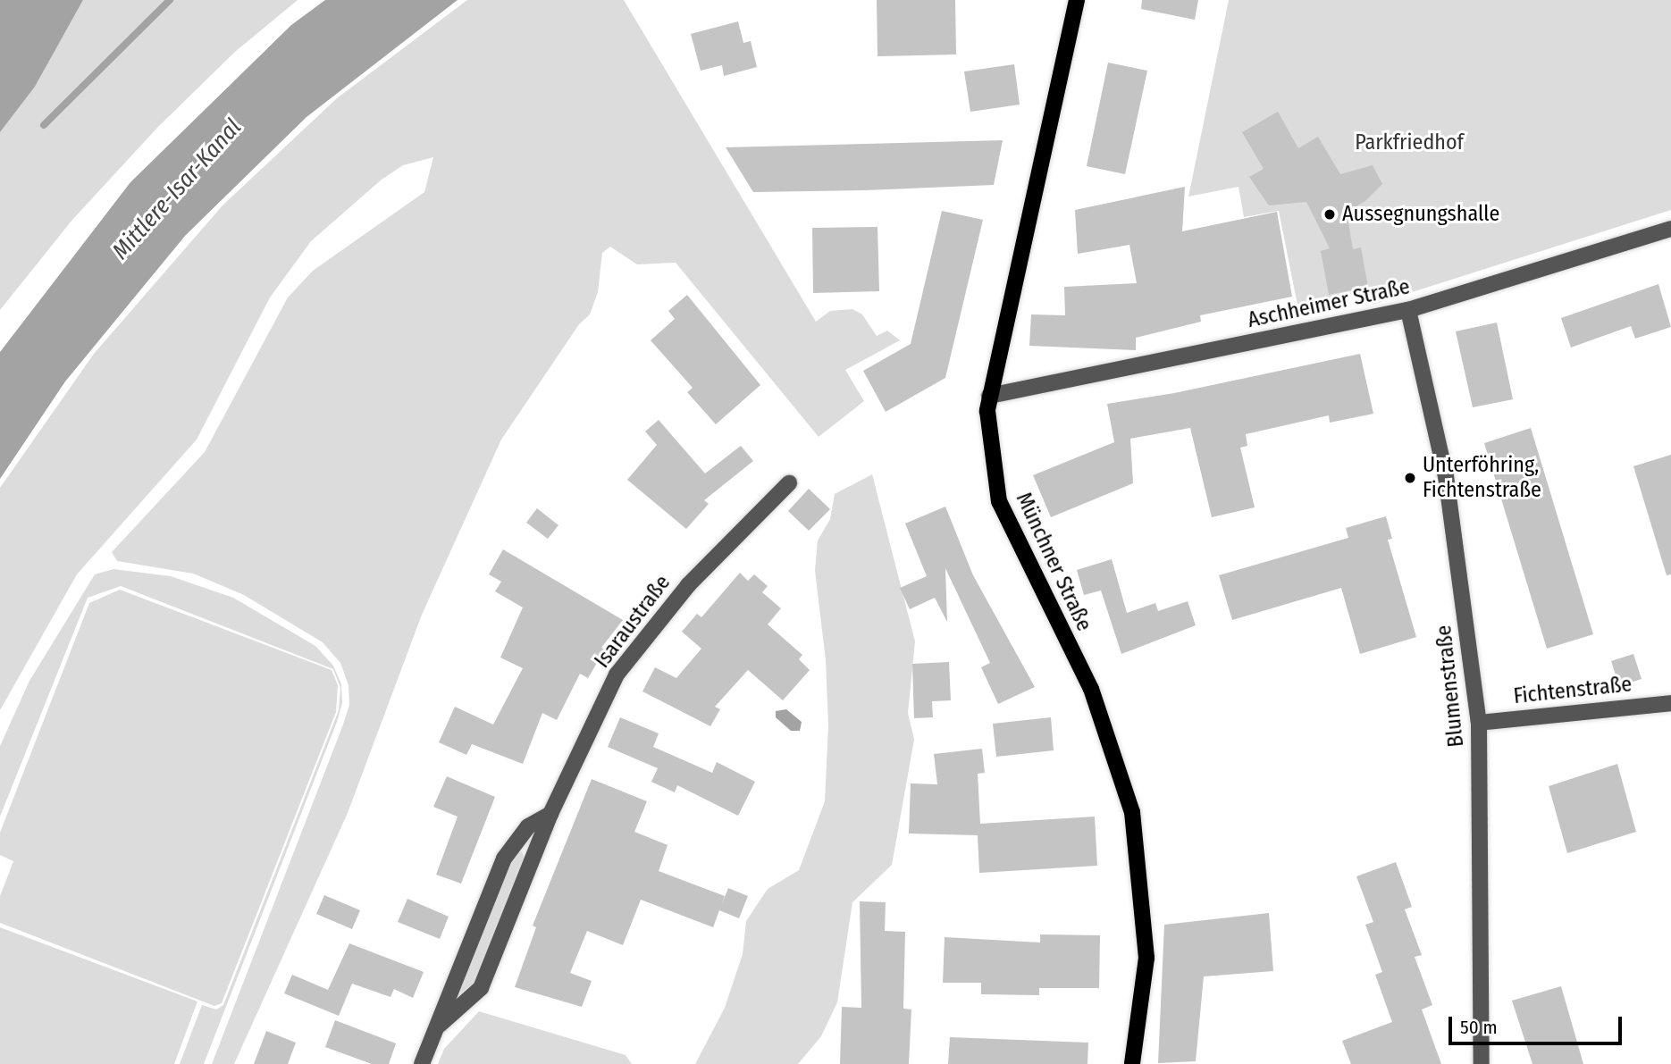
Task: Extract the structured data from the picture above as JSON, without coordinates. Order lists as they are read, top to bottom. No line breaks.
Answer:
{"streets":{"main road":["Münchner Straße"],"street":["Aschheimer Straße","Isaraustraße","Blumenstraße","Fichtenstraße"]},"crossings":[["Aschheimer Straße","Münchner Straße"],["Aschheimer Straße","Blumenstraße"],["Blumenstraße","Fichtenstraße"]],"water":["Mittlere-Isar-Kanal"],"parks":["Parkfriedhof"],"places":["Aussegnungshalle","Unterföhring, Fichtenstraße"],"scale_bar":"50 m"}
